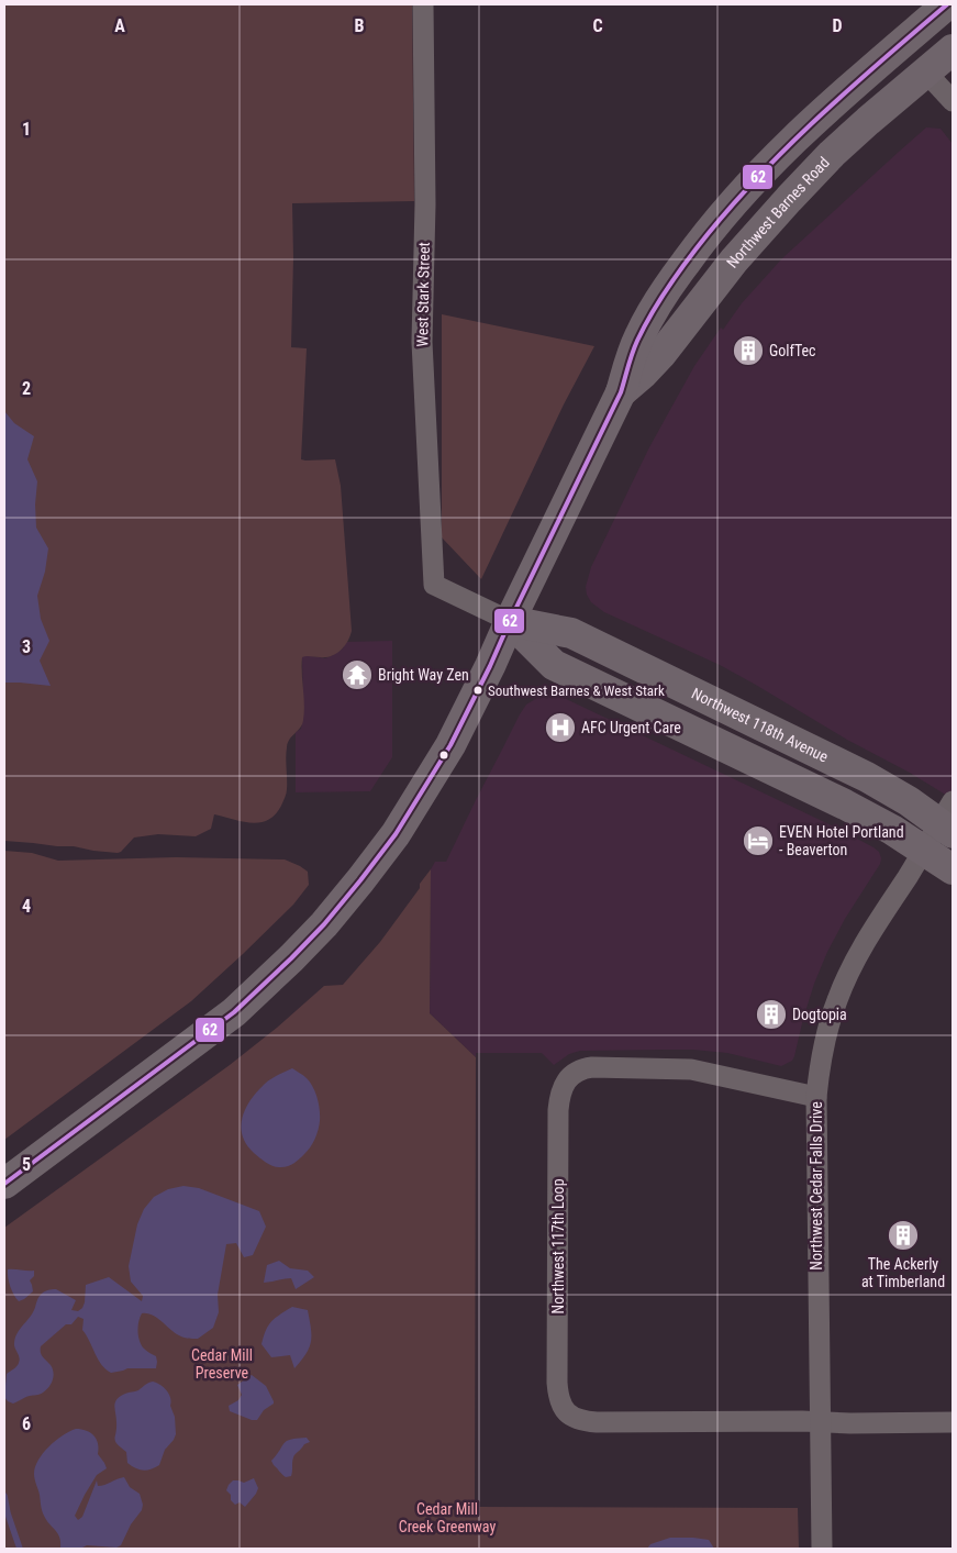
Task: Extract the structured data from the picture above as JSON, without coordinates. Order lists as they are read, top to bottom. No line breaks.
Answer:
{"streets":{"main road":["Northwest Barnes Road","Northwest 118th Avenue"],"street":["West Stark Street","Northwest Cedar Falls Drive","Northwest 117th Loop"]},"crossings":[["Northwest Barnes Road","West Stark Street"],["Northwest Barnes Road","Northwest 118th Avenue"],["West Stark Street","Northwest 118th Avenue"],["Northwest 118th Avenue","Northwest Cedar Falls Drive"],["Northwest Cedar Falls Drive","Northwest 117th Loop"]],"parks":["Cedar Mill Preserve","Cedar Mill Creek Greenway"],"places":{"building":["GolfTec","Dogtopia","The Ackerly at Timberland"],"temple":["Bright Way Zen"],"other":["Southwest Barnes & West Stark"],"hospital":["AFC Urgent Care"],"hotel":["EVEN Hotel Portland - Beaverton"]},"lines":["transit line 62"],"grid":{"columns":["A","B","C","D"],"rows":["1","2","3","4","5","6"]}}
